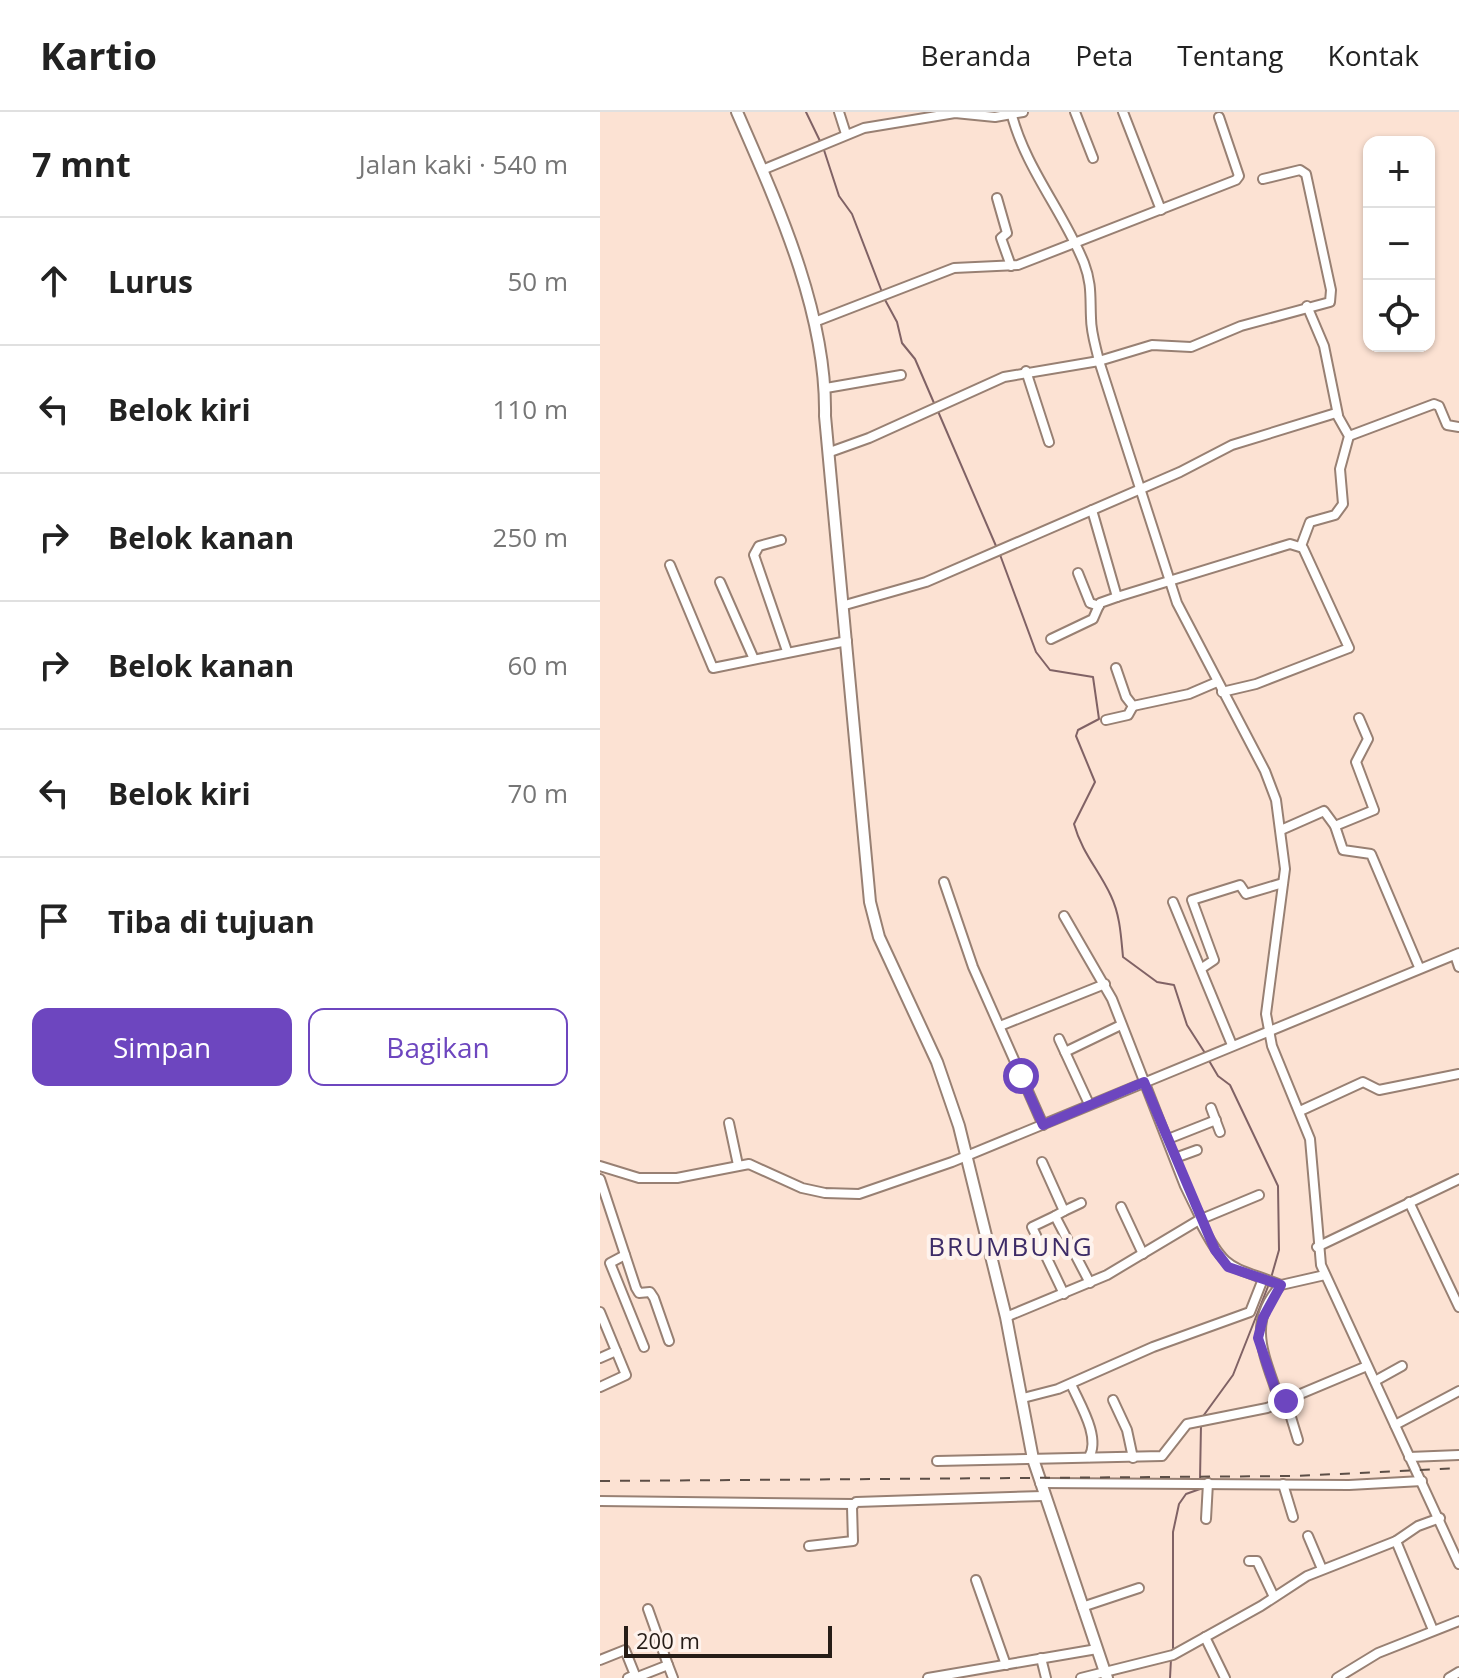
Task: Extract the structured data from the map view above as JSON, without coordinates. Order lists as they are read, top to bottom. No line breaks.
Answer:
{"districts":["BRUMBUNG"],"scale_bar":"200 m","page":{"header":"Kartio","nav":["Beranda","Peta","Tentang","Kontak"],"heading":["7 mnt","Jalan kaki · 540 m"],"map_buttons":["+","−"],"list":[["Lurus","50 m"],["Belok kiri","110 m"],["Belok kanan","250 m"],["Belok kanan","60 m"],["Belok kiri","70 m"],"Tiba di tujuan"],"buttons":["Simpan","Bagikan"],"scale":"200 m"}}
